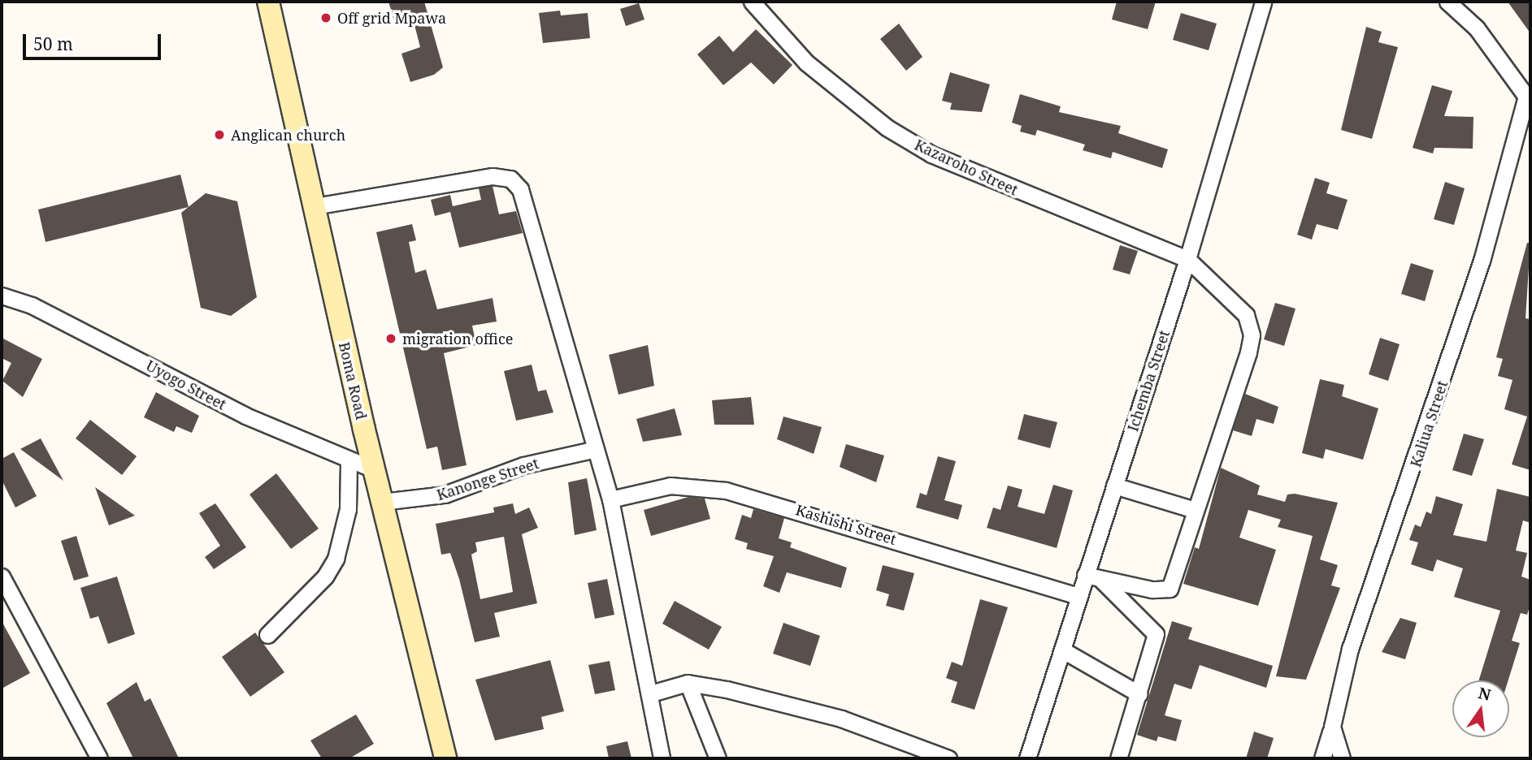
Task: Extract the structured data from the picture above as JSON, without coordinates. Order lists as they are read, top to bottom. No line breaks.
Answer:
{"streets":{"main road":["Boma Road"],"street":["Kazaroho Street","Ichemba Street","Uyogo Street","Kaliua Street","Kanonge Street","Kashishi Street"]},"crossings":[["Kazaroho Street","Ichemba Street"],["Boma Road","Uyogo Street"],["Boma Road","Kanonge Street"],["Ichemba Street","Kashishi Street"]],"places":["Off grid Mpawa","Anglican church","migration office"],"scale_bar":"50 m","north":"top"}
